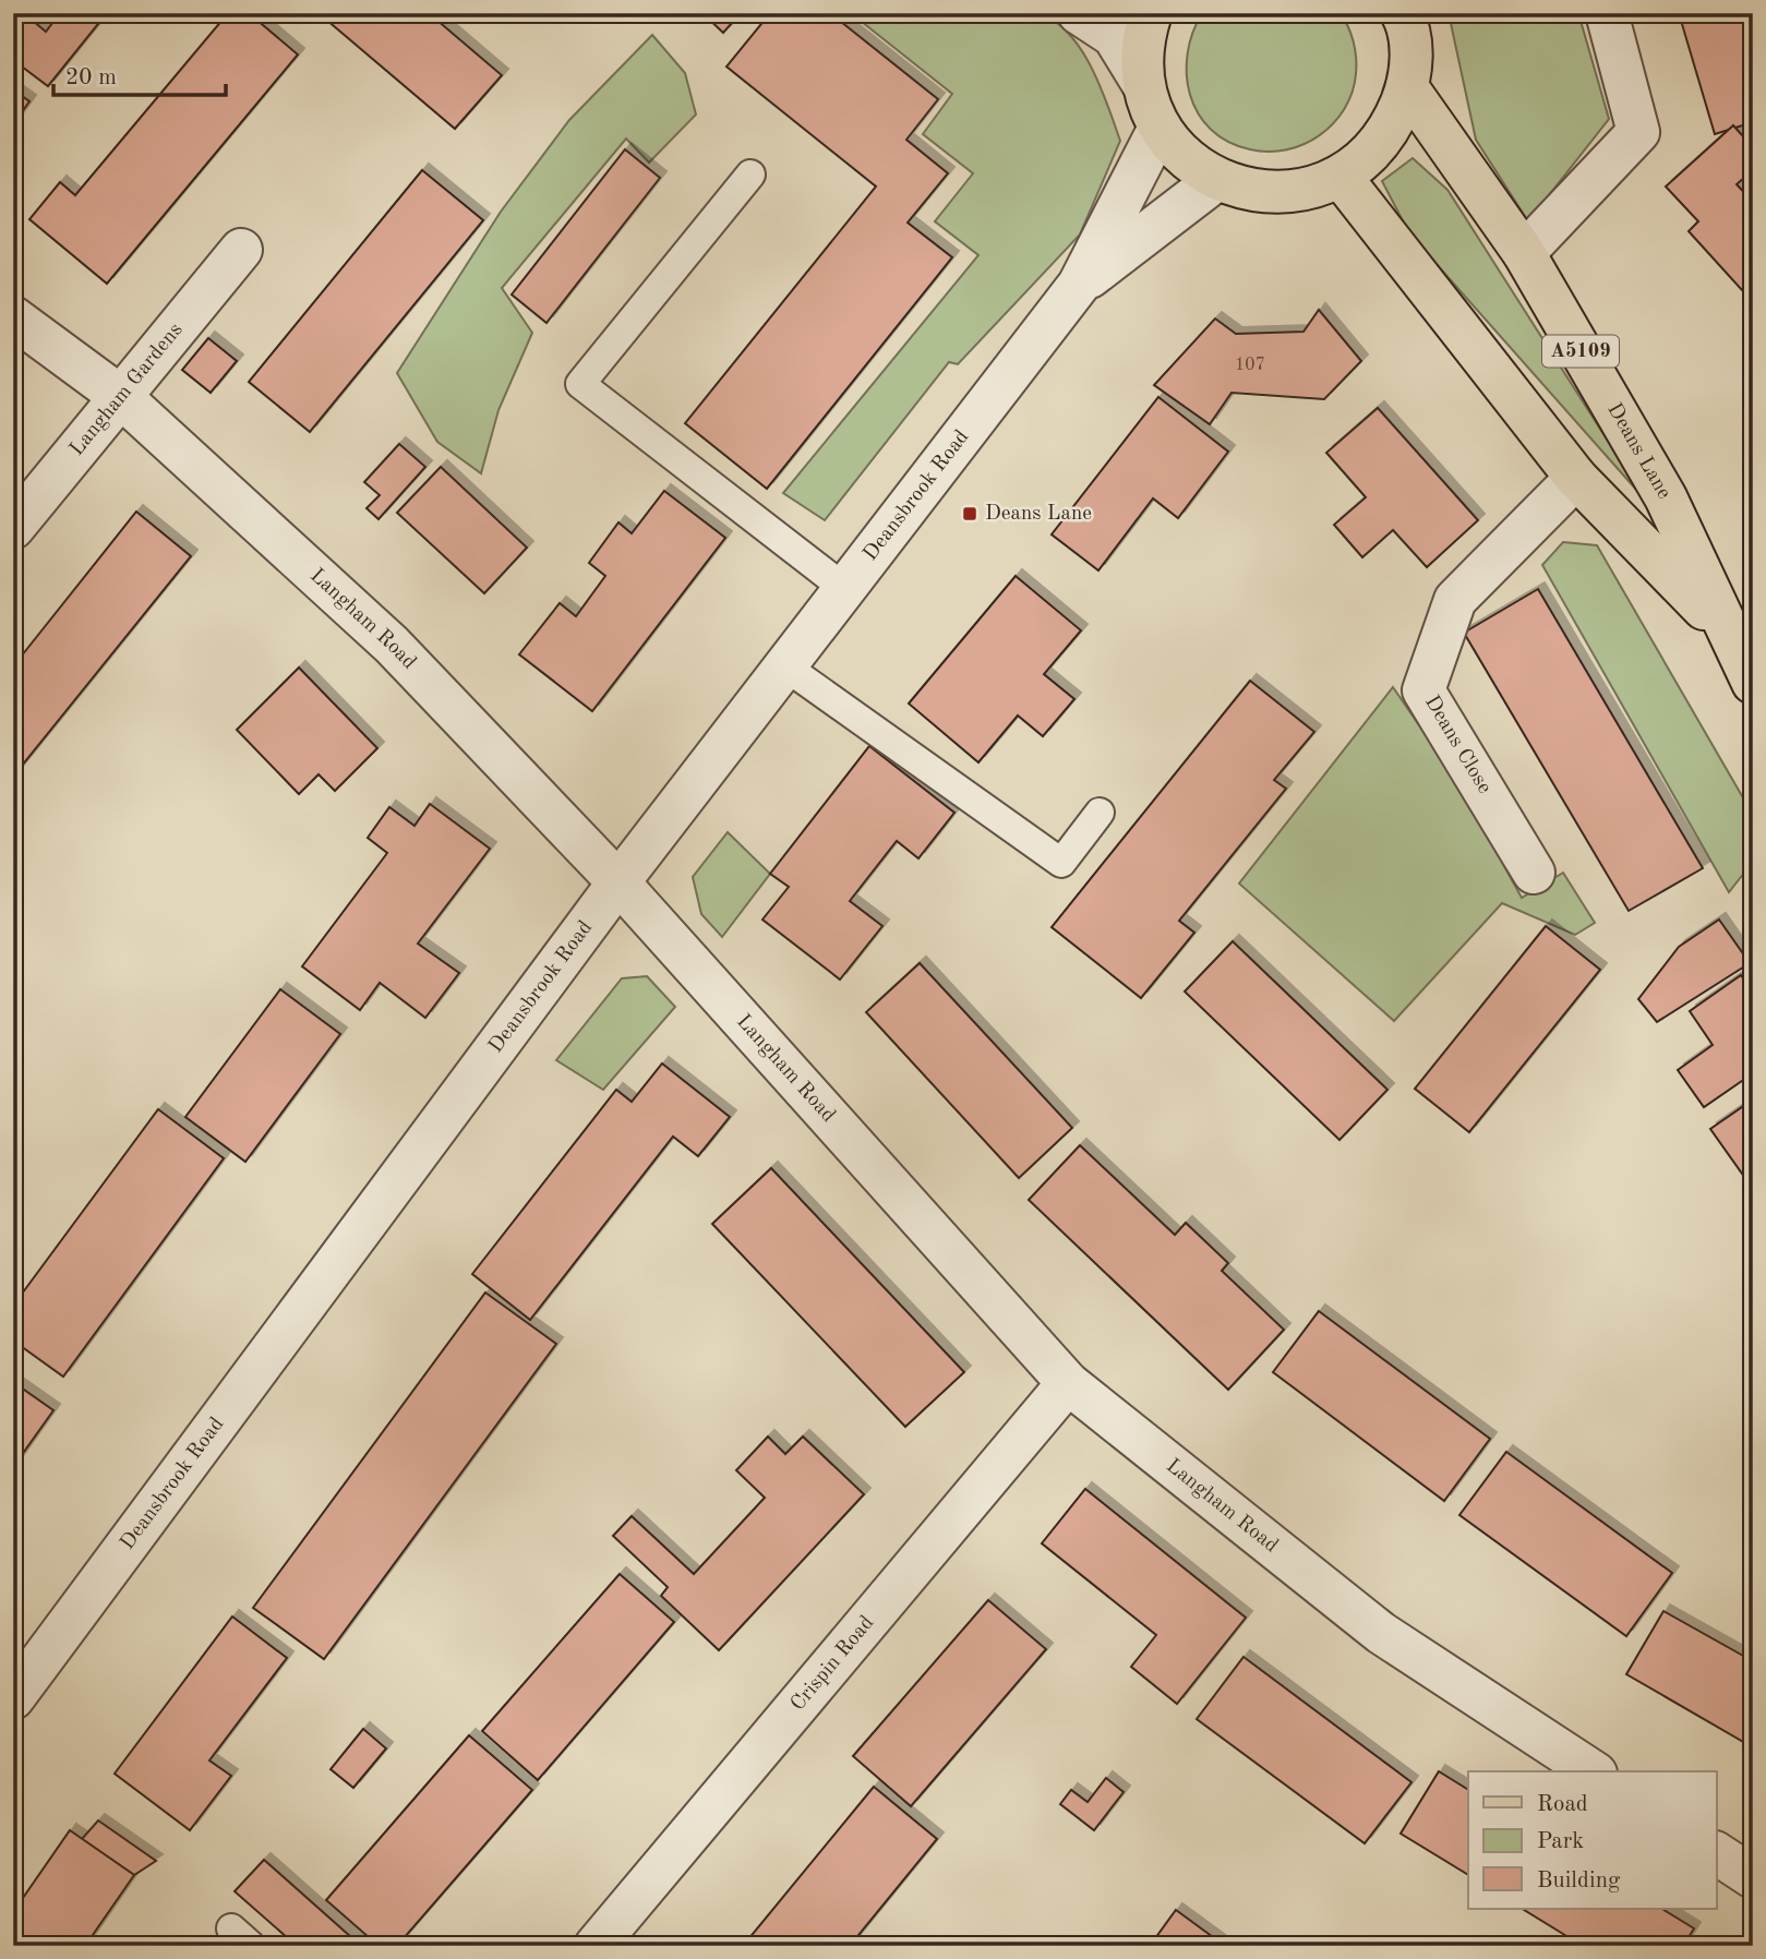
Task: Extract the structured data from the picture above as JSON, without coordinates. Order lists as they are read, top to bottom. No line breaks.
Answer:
{"streets":{"main road":["A5109","Deans Lane"],"street":["Langham Gardens","Deansbrook Road","Langham Road","Deans Close","Crispin Road"]},"crossings":[["Langham Gardens","Langham Road"],["Deans Lane","Deans Close"],["Deansbrook Road","Langham Road"],["Langham Road","Crispin Road"]],"places":{"transit":["Deans Lane"]},"house_numbers":["107"],"legend":["Road","Park","Building"],"scale_bar":"20 m"}
